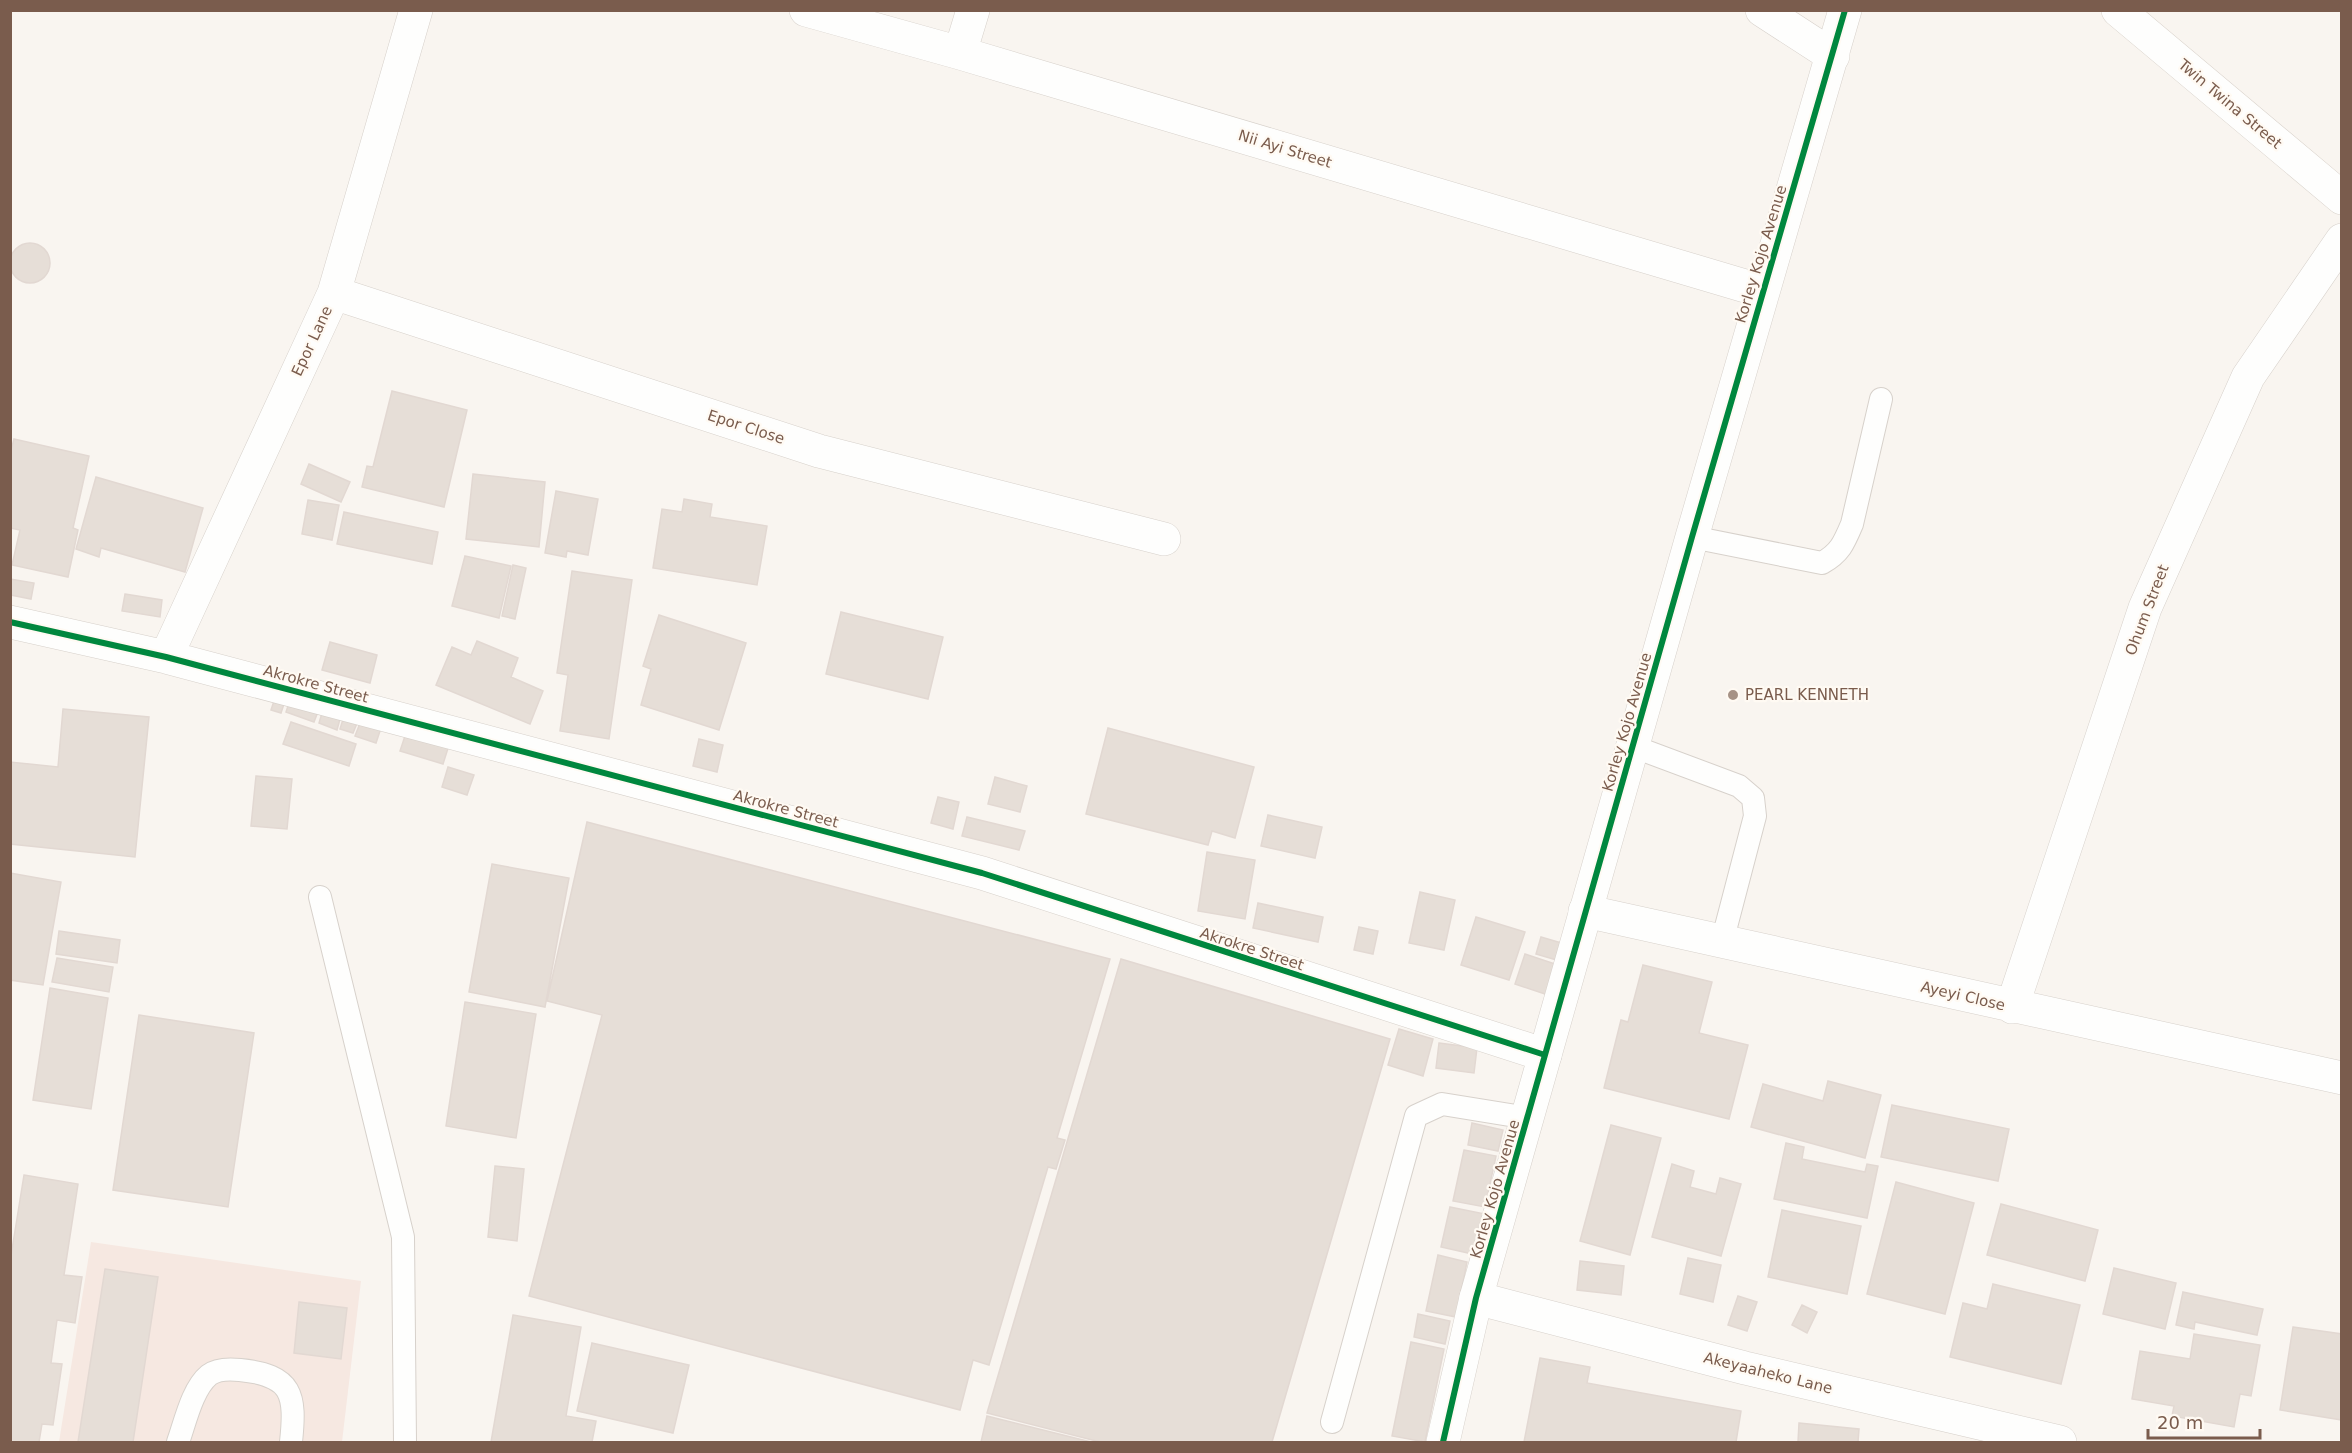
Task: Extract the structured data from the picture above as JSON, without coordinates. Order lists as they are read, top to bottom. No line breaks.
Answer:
{"streets":{"street":["Twin Twina Street","Nii Ayi Street","Korley Kojo Avenue","Epor Lane","Epor Close","Ohum Street","Akrokre Street","Ayeyi Close","Akeyaaheko Lane"]},"crossings":[["Nii Ayi Street","Korley Kojo Avenue"],["Korley Kojo Avenue","Akrokre Street"],["Korley Kojo Avenue","Ayeyi Close"],["Korley Kojo Avenue","Akeyaaheko Lane"],["Epor Lane","Epor Close"],["Epor Lane","Akrokre Street"],["Ohum Street","Ayeyi Close"]],"places":["PEARL KENNETH"],"scale_bar":"20 m"}
